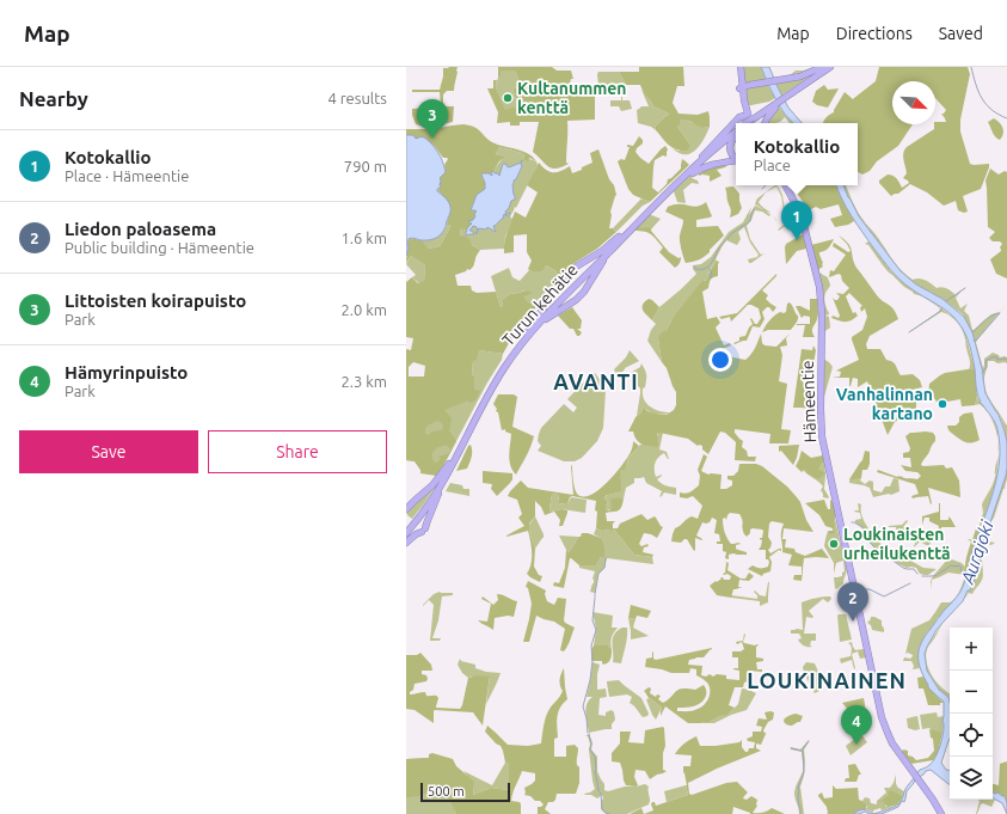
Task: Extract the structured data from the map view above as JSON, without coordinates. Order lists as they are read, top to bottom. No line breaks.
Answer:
{"streets":{"highway":["Turun kehätie","Hämeentie"]},"districts":["AVANTI","LOUKINAINEN"],"water":["Aurajoki"],"places":["Kultanummen kenttä","Vanhalinnan kartano","Loukinaisten urheilukenttä"],"scale_bar":"500 m","north":"bottom right","page":{"header":"Map","nav":["Map","Directions","Saved"],"heading":["Nearby","4 results"],"pins":["3","1","2","4"],"popup":["Kotokallio","Place"],"list":[{"mark":"1","name":"Kotokallio","note":"Place · Hämeentie","value":"790 m"},{"mark":"2","name":"Liedon paloasema","note":"Public building · Hämeentie","value":"1.6 km"},{"mark":"3","name":"Littoisten koirapuisto","note":"Park","value":"2.0 km"},{"mark":"4","name":"Hämyrinpuisto","note":"Park","value":"2.3 km"}],"buttons":["Save","Share"],"map_buttons":["+","−"],"scale":"500 m"}}
